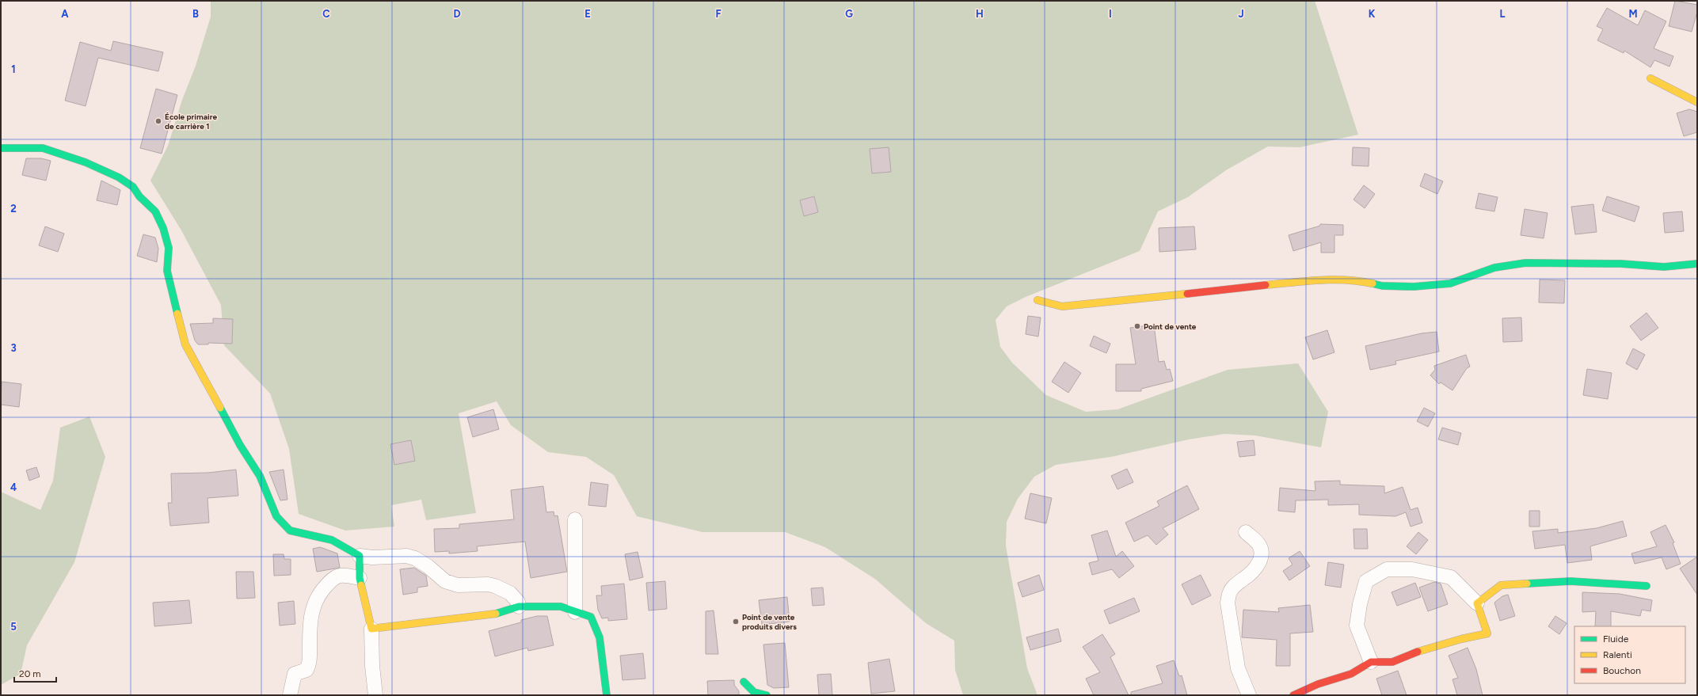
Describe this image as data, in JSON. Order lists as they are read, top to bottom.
{
  "places": ["École primaire de carrière 1", "Point de vente", "Point de vente produits divers"],
  "legend": ["Fluide", "Ralenti", "Bouchon"],
  "scale_bar": "20 m",
  "grid": {
    "columns": [
      "A",
      "B",
      "C",
      "D",
      "E",
      "F",
      "G",
      "H",
      "I",
      "J",
      "K",
      "L",
      "M"
    ],
    "rows": [
      "1",
      "2",
      "3",
      "4",
      "5"
    ]
  }
}
